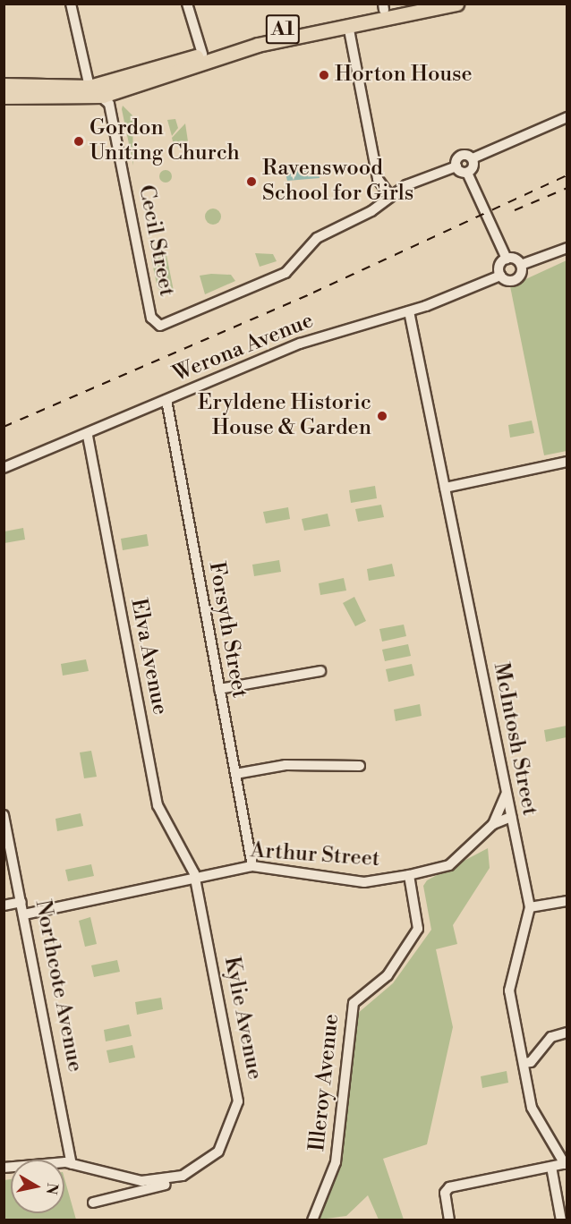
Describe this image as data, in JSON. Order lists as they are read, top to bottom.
{
  "streets": {
    "highway": ["A1"],
    "street": [
      "Cecil Street",
      "Werona Avenue",
      "Forsyth Street",
      "Elva Avenue",
      "McIntosh Street",
      "Arthur Street",
      "Northcote Avenue",
      "Kylie Avenue",
      "Illeroy Avenue"
    ]
  },
  "crossings": [
    ["A1", "Cecil Street"],
    ["Werona Avenue", "Forsyth Street"],
    ["Werona Avenue", "Elva Avenue"],
    ["Werona Avenue", "McIntosh Street"],
    ["Forsyth Street", "Arthur Street"],
    ["Elva Avenue", "Arthur Street"],
    ["Elva Avenue", "Kylie Avenue"],
    ["McIntosh Street", "Arthur Street"],
    ["Arthur Street", "Northcote Avenue"],
    ["Arthur Street", "Kylie Avenue"],
    ["Arthur Street", "Illeroy Avenue"],
    ["Northcote Avenue", "Kylie Avenue"]
  ],
  "places": [
    "Horton House",
    "Gordon Uniting Church",
    "Ravenswood School for Girls",
    "Eryldene Historic House & Garden"
  ],
  "north": "right"
}
